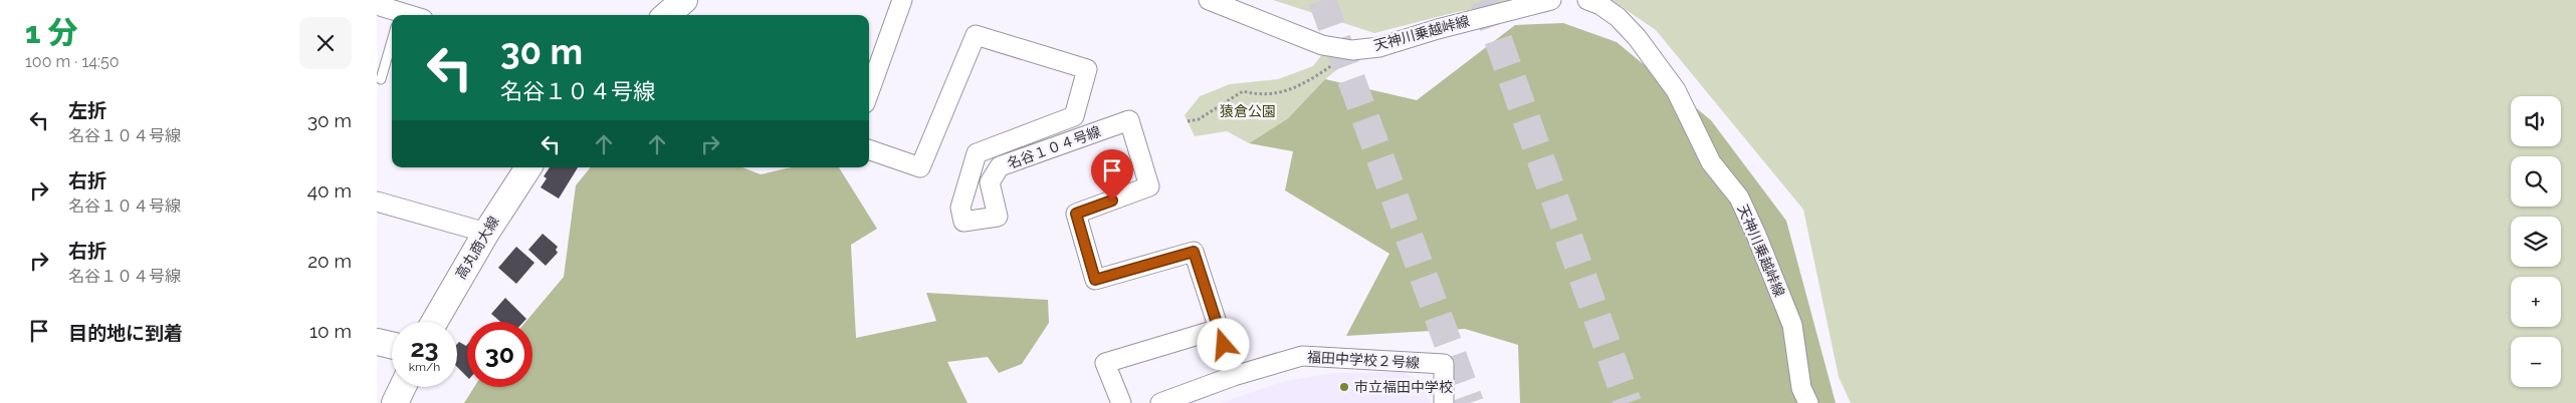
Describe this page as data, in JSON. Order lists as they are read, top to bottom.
{
  "streets": {
    "street": [
      "天神川乗越峠線",
      "名谷１０４号線",
      "高丸商大線",
      "福田中学校２号線"
    ]
  },
  "parks": ["猿倉公園"],
  "places": ["市立福田中学校"],
  "page": {
    "heading": ["1 分", "100 m · 14:50"],
    "turn": ["30 m", "名谷１０４号線"],
    "list": [
      {
        "name": "左折",
        "note": "名谷１０４号線",
        "value": "30 m"
      },
      {
        "name": "右折",
        "note": "名谷１０４号線",
        "value": "40 m"
      },
      {
        "name": "右折",
        "note": "名谷１０４号線",
        "value": "20 m"
      },
      {
        "name": "目的地に到着",
        "value": "10 m"
      }
    ],
    "map_buttons": ["+", "−"],
    "speed": "23 km/h",
    "limit": "30"
  }
}
